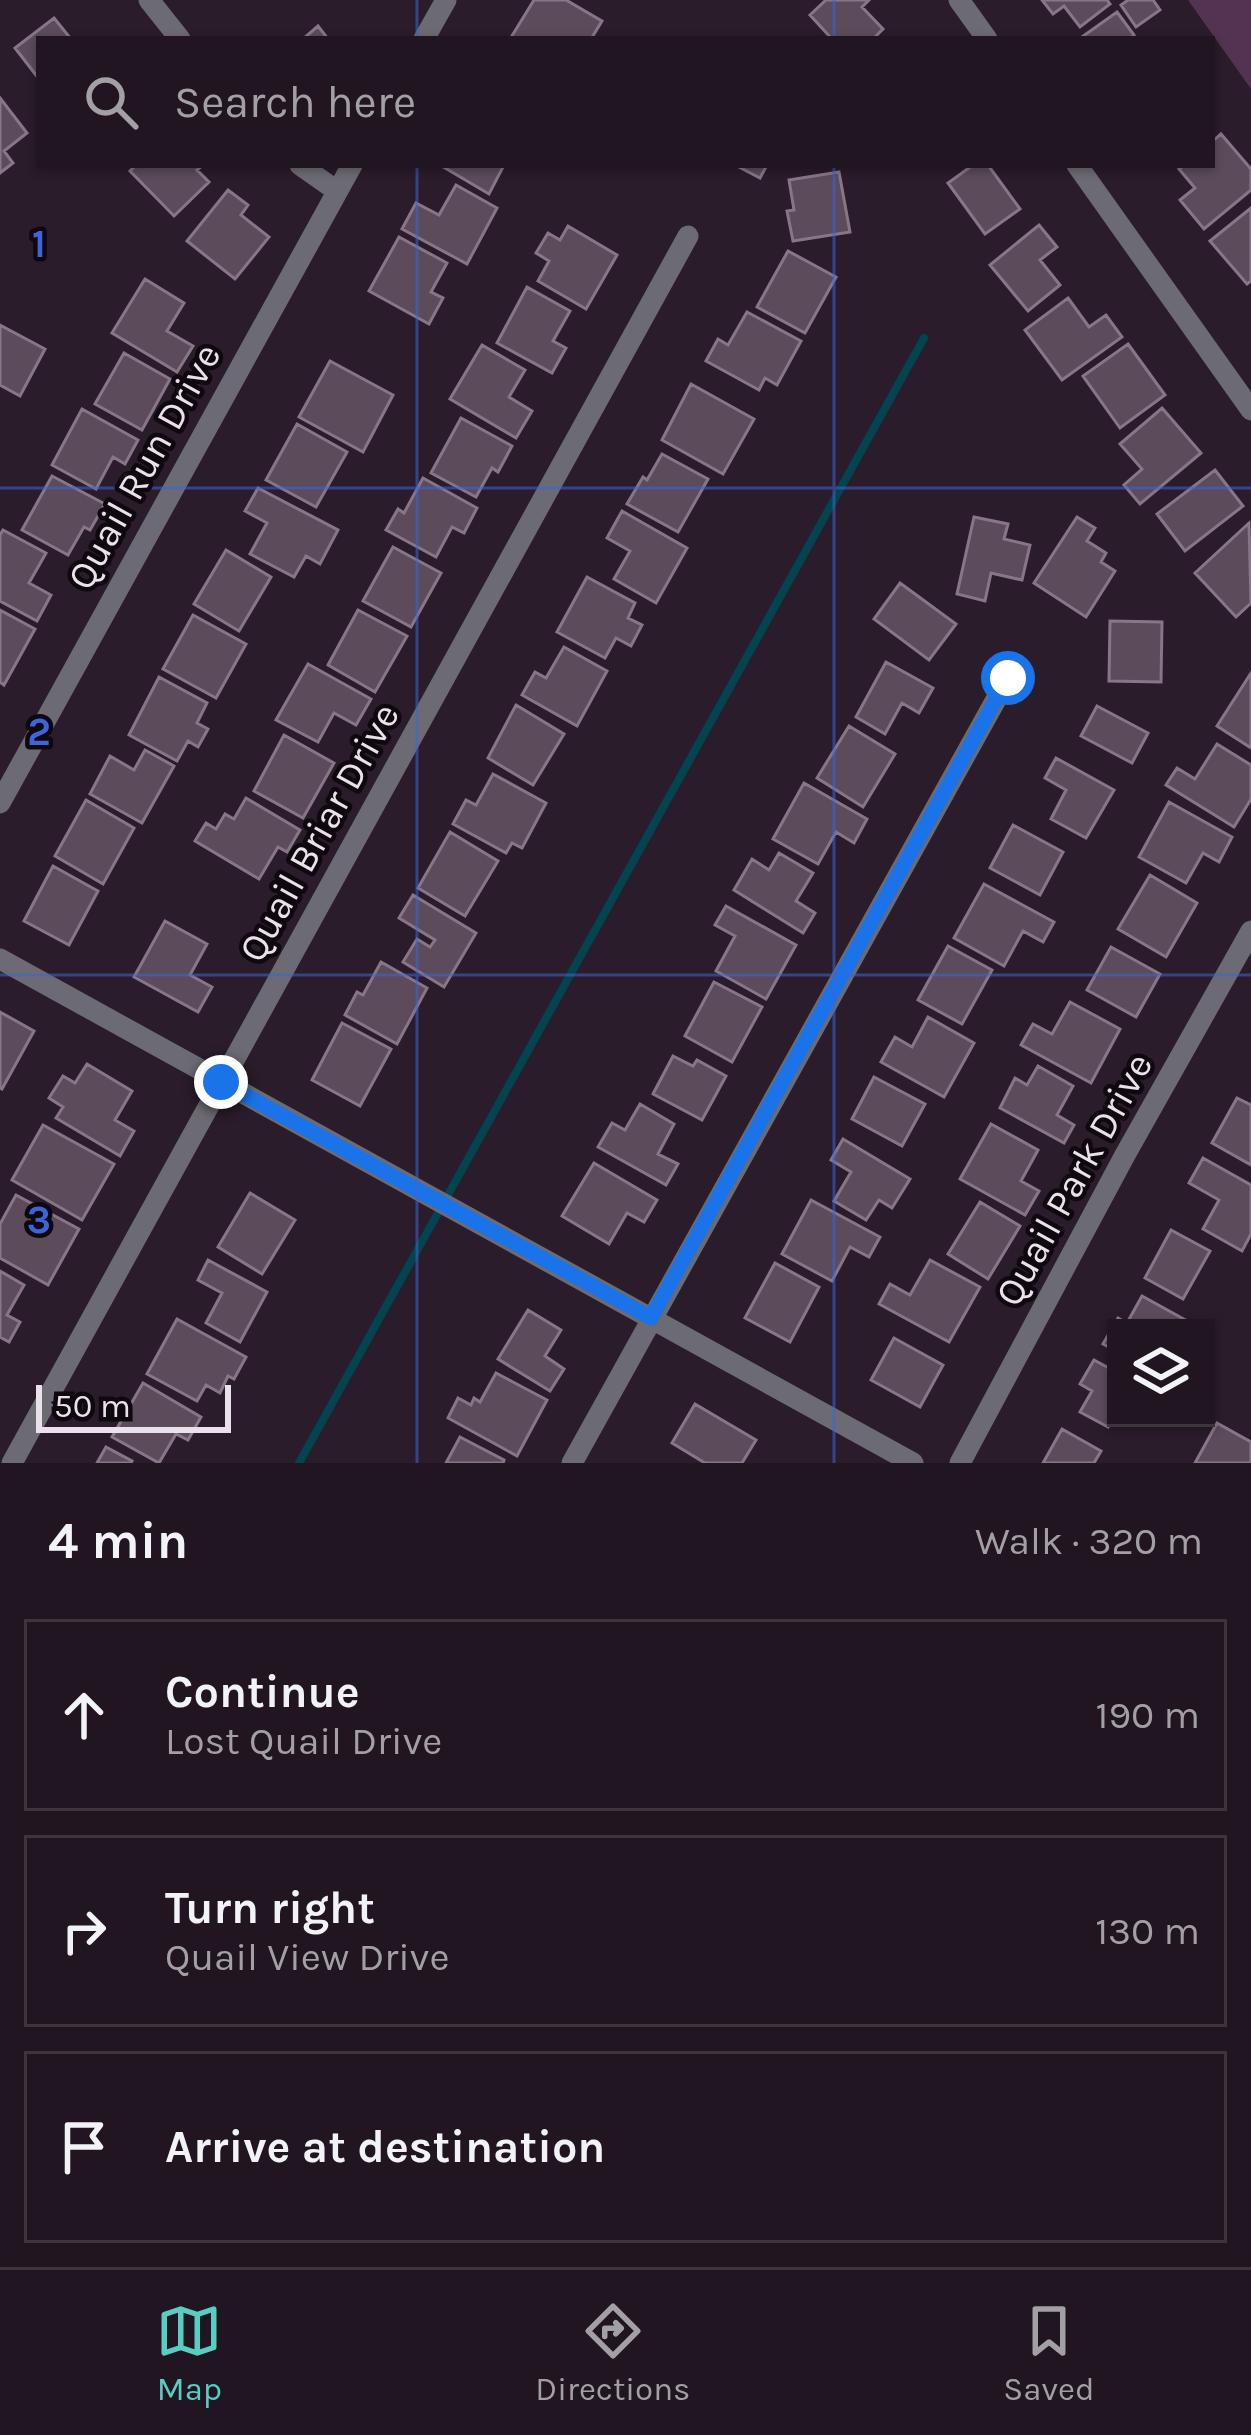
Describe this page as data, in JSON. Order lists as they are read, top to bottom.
{
  "streets": {
    "street": ["Quail Run Drive", "Quail Briar Drive", "Quail Park Drive"]
  },
  "scale_bar": "50 m",
  "page": {
    "search": "Search here",
    "scale": "50 m",
    "heading": ["4 min", "Walk · 320 m"],
    "list": [
      ["Continue", "Lost Quail Drive", "190 m"],
      ["Turn right", "Quail View Drive", "130 m"],
      "Arrive at destination"
    ],
    "nav": ["Map", "Directions", "Saved"]
  },
  "grid": {
    "rows": ["1", "2", "3"]
  }
}
